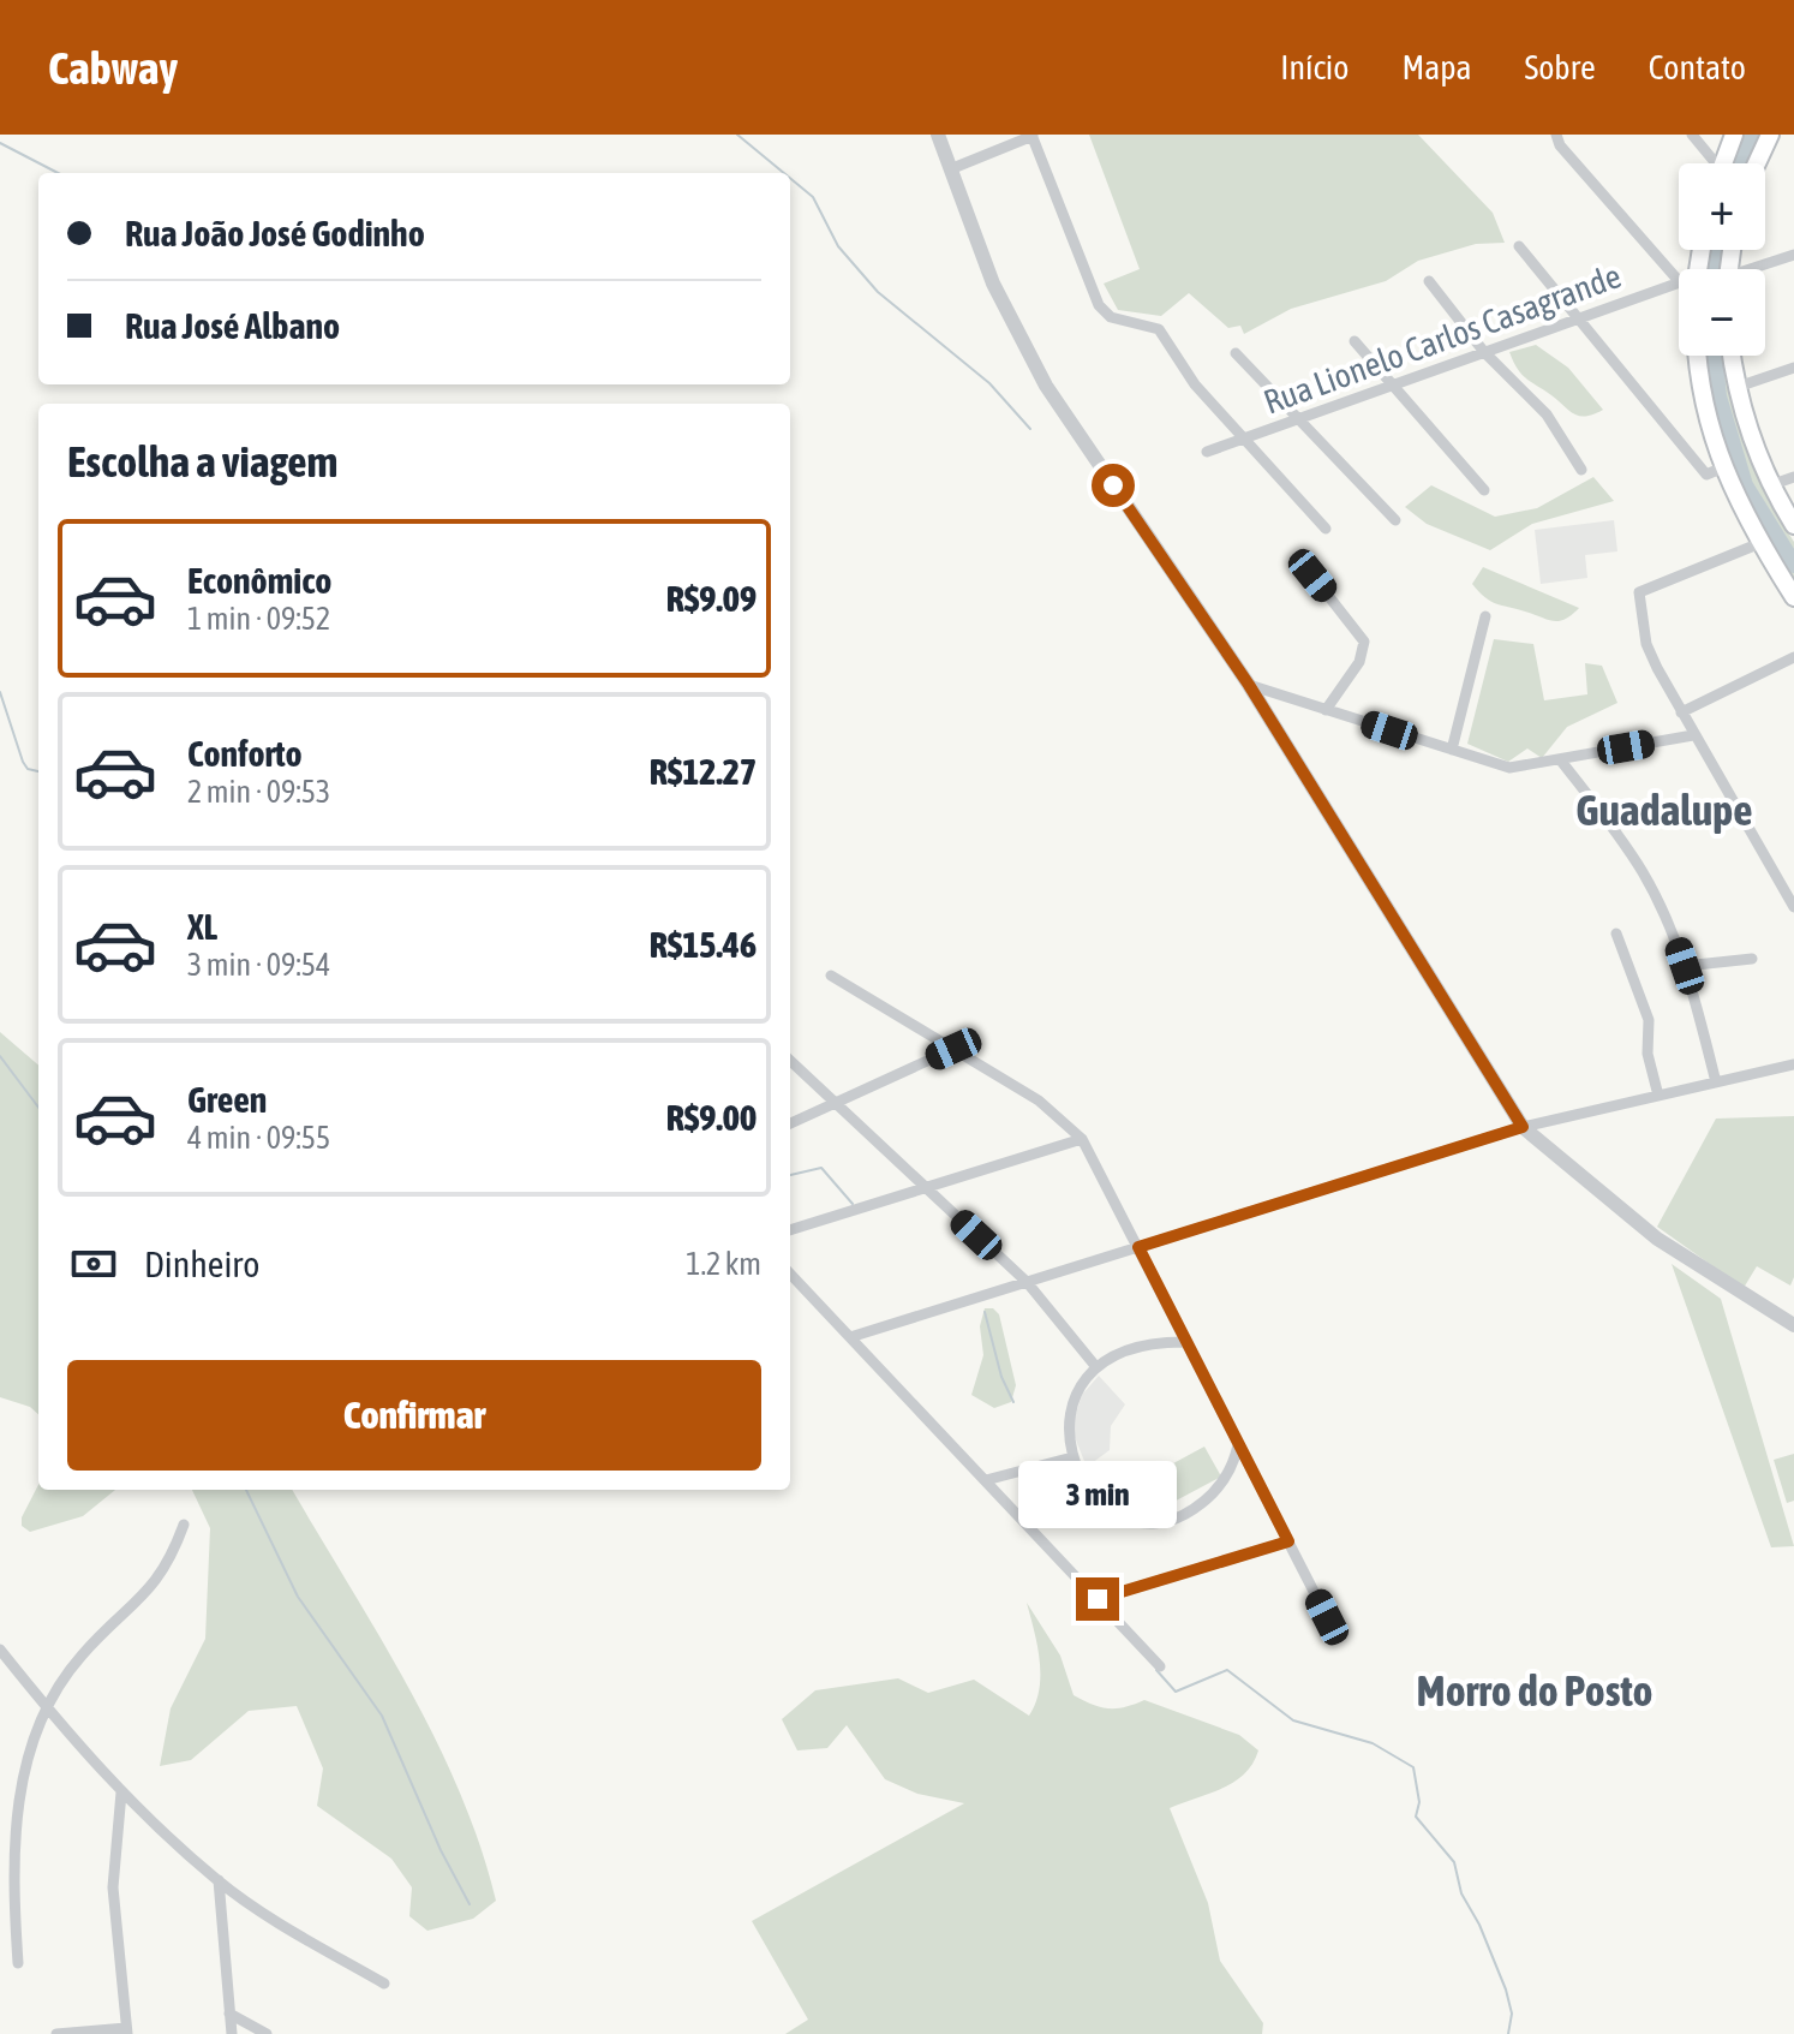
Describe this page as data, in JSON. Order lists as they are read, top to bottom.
{
  "streets": {
    "street": ["Rua Lionelo Carlos Casagrande"]
  },
  "districts": ["Guadalupe", "Morro do Posto"],
  "page": {
    "header": "Cabway",
    "nav": [
      "Início",
      "Mapa",
      "Sobre",
      "Contato"
    ],
    "map_buttons": ["+", "−"],
    "banner": ["Rua João José Godinho", "Rua José Albano"],
    "heading": "Escolha a viagem",
    "list": [
      {
        "name": "Econômico",
        "note": "1 min · 09:52",
        "value": "R$9.09"
      },
      {
        "name": "Conforto",
        "note": "2 min · 09:53",
        "value": "R$12.27"
      },
      {
        "name": "XL",
        "note": "3 min · 09:54",
        "value": "R$15.46"
      },
      {
        "name": "Green",
        "note": "4 min · 09:55",
        "value": "R$9.00"
      }
    ],
    "pay": ["Dinheiro", "1.2 km"],
    "buttons": "Confirmar",
    "bubble": "3 min"
  }
}
